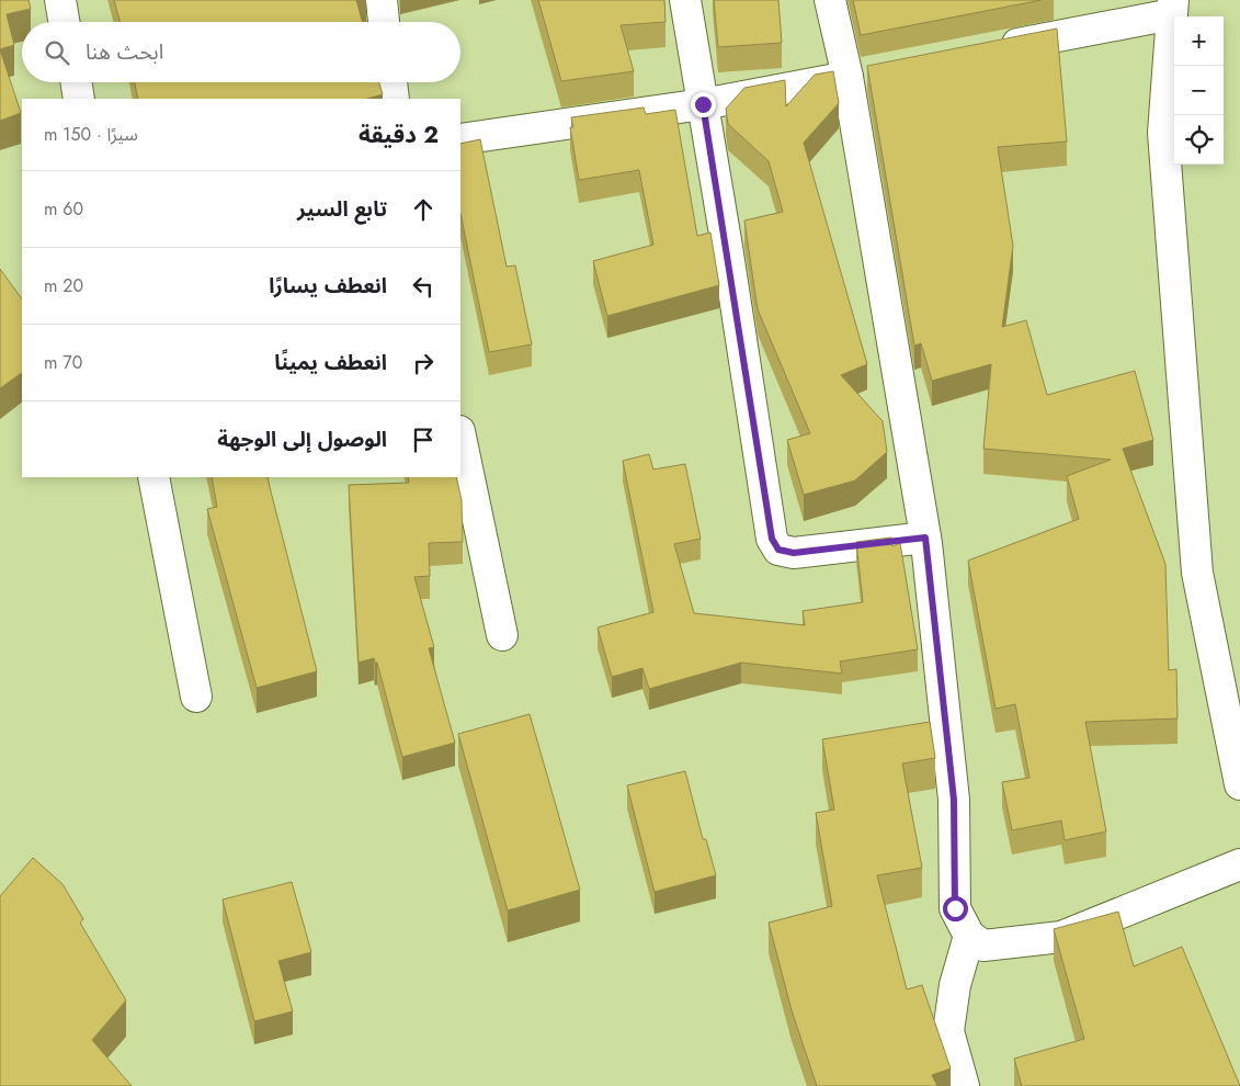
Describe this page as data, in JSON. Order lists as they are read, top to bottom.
{
  "page": {
    "map_buttons": ["+", "−"],
    "search": "ابحث هنا",
    "heading": ["2 دقيقة", "سيرًا · 150 m"],
    "list": [
      ["تابع السير", "60 m"],
      ["انعطف يسارًا", "20 m"],
      ["انعطف يمينًا", "70 m"],
      "الوصول إلى الوجهة"
    ]
  }
}
